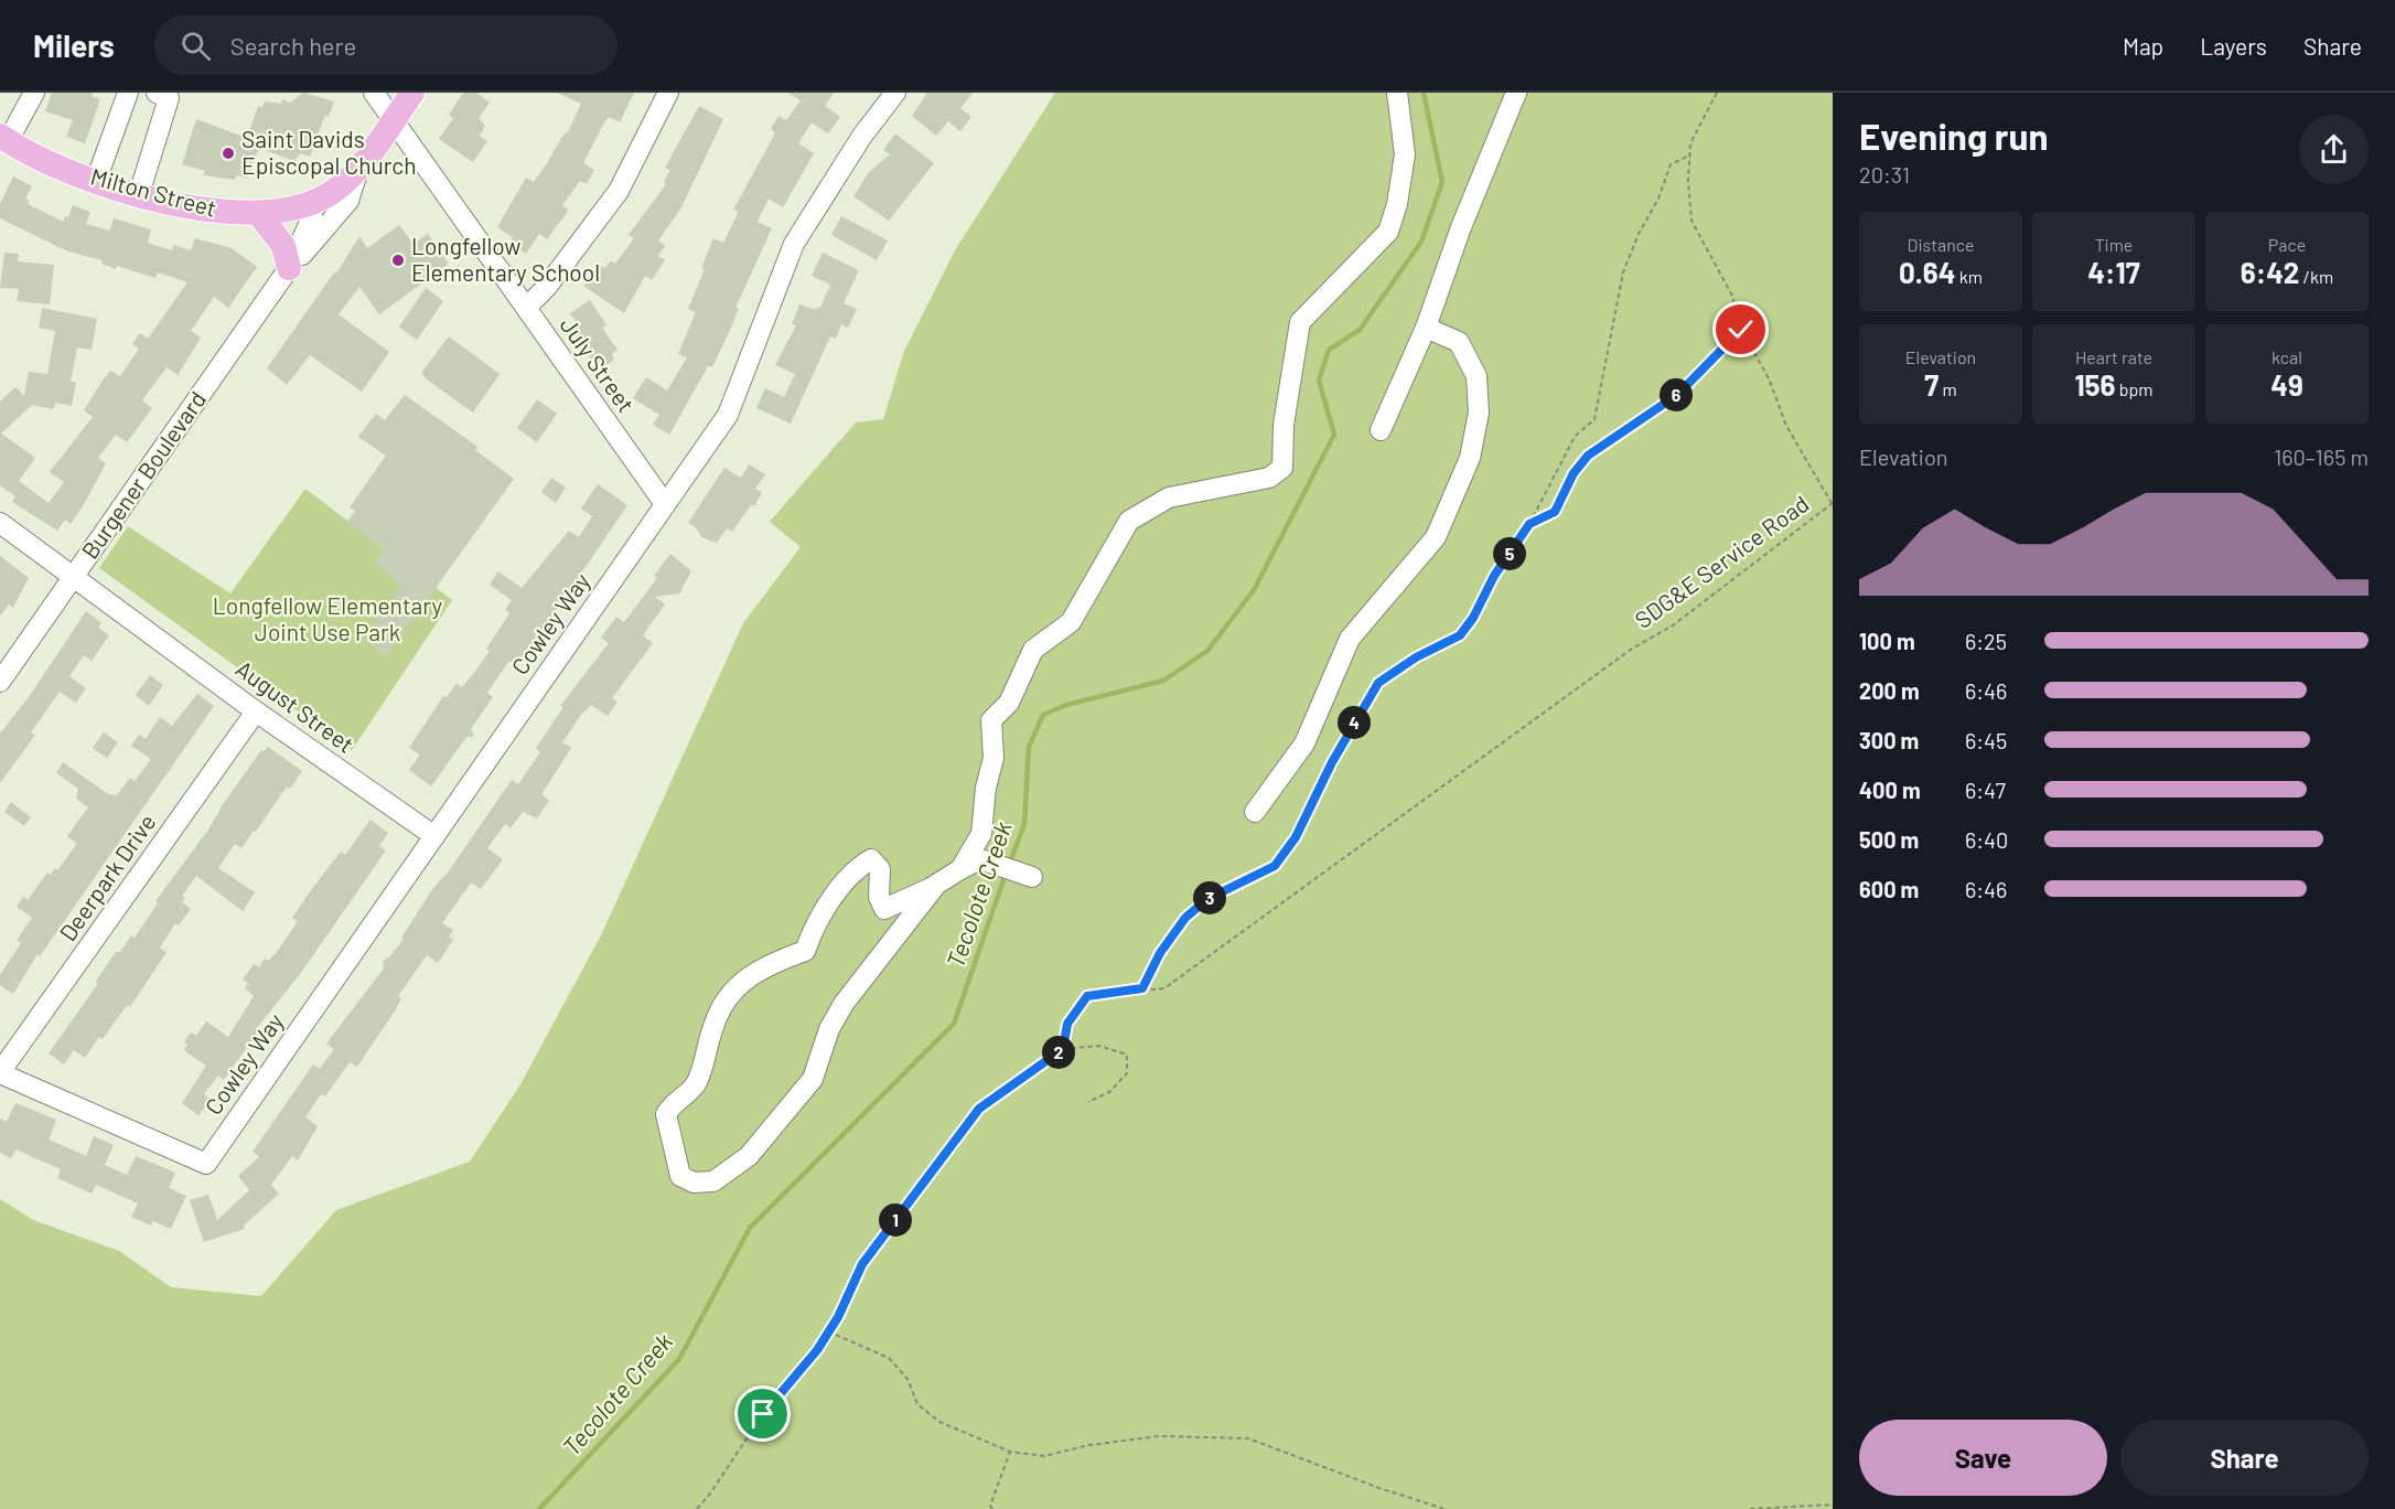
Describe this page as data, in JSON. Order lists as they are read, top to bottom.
{
  "streets": {
    "main road": ["Milton Street", "Burgener Boulevard"],
    "street": [
      "July Street",
      "Cowley Way",
      "August Street",
      "Deerpark Drive"
    ],
    "path": ["SDG&E Service Road"]
  },
  "crossings": [
    ["Milton Street", "Burgener Boulevard"],
    ["July Street", "Burgener Boulevard"],
    ["July Street", "Cowley Way"],
    ["Burgener Boulevard", "August Street"],
    ["Cowley Way", "August Street"],
    ["Cowley Way", "Deerpark Drive"],
    ["August Street", "Deerpark Drive"]
  ],
  "water": ["Tecolote Creek"],
  "parks": ["Longfellow Elementary Joint Use Park"],
  "places": ["Saint Davids Episcopal Church", "Longfellow Elementary School"],
  "page": {
    "header": "Milers",
    "search": "Search here",
    "nav": ["Map", "Layers", "Share"],
    "heading": ["Evening run", "20:31"],
    "stats": [
      ["Distance", "0.64 km"],
      ["Time", "4:17"],
      ["Pace", "6:42 /km"],
      ["Elevation", "7 m"],
      ["Heart rate", "156 bpm"],
      ["kcal", "49"]
    ],
    "pins": [
      "6",
      "5",
      "4",
      "3",
      "2",
      "1"
    ],
    "chart": ["Elevation", "160–165 m"],
    "list": [
      {
        "name": "100 m",
        "note": "6:25"
      },
      {
        "name": "200 m",
        "note": "6:46"
      },
      {
        "name": "300 m",
        "note": "6:45"
      },
      {
        "name": "400 m",
        "note": "6:47"
      },
      {
        "name": "500 m",
        "note": "6:40"
      },
      {
        "name": "600 m",
        "note": "6:46"
      }
    ],
    "buttons": ["Save", "Share"]
  }
}
